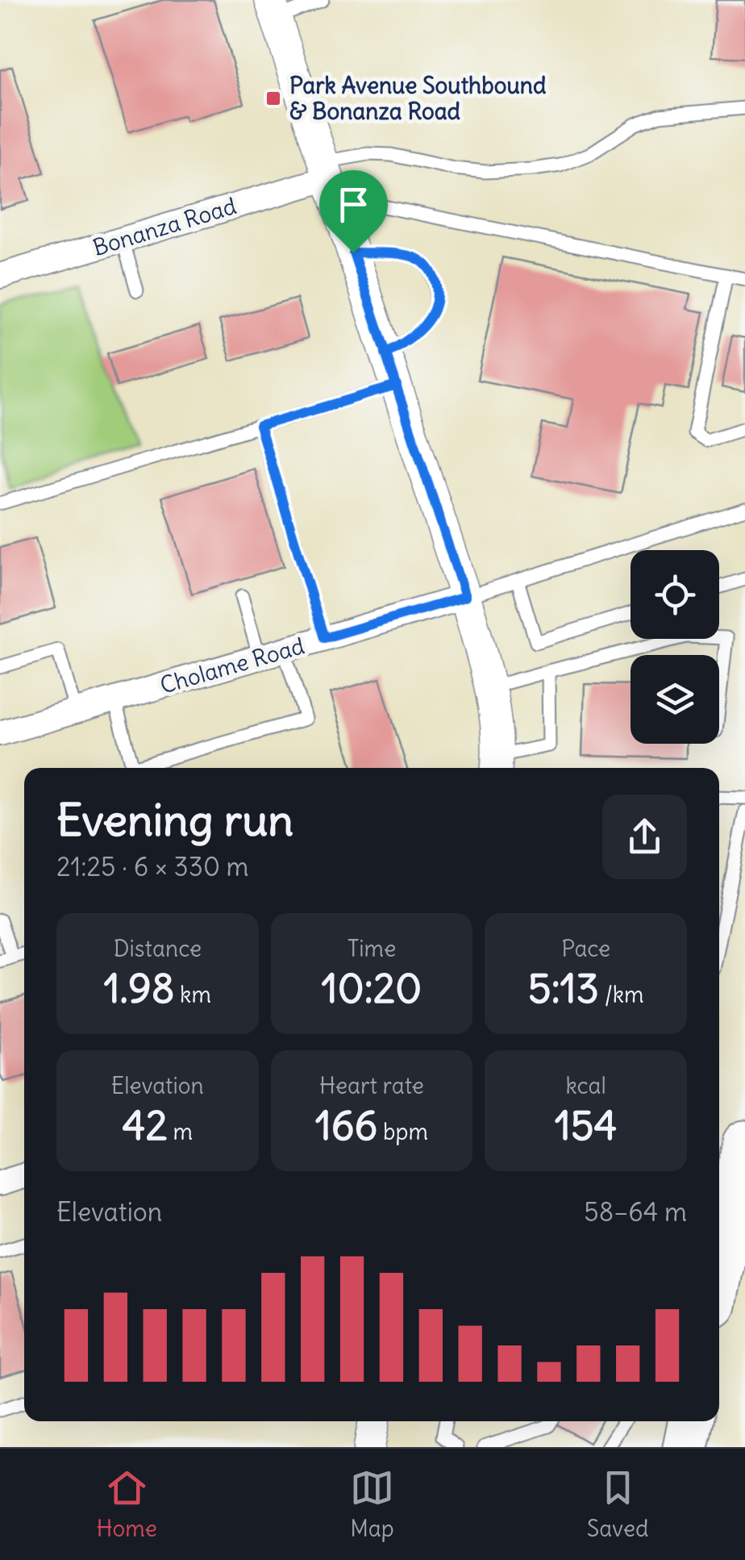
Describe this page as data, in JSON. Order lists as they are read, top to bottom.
{
  "streets": {
    "street": ["Bonanza Road", "Cholame Road"]
  },
  "places": {
    "transit": ["Park Avenue Southbound & Bonanza Road"]
  },
  "page": {
    "heading": ["Evening run", "21:25 · 6 × 330 m"],
    "stats": [
      ["Distance", "1.98 km"],
      ["Time", "10:20"],
      ["Pace", "5:13 /km"],
      ["Elevation", "42 m"],
      ["Heart rate", "166 bpm"],
      ["kcal", "154"]
    ],
    "chart": ["Elevation", "58–64 m"],
    "tabs": ["Home", "Map", "Saved"]
  }
}
